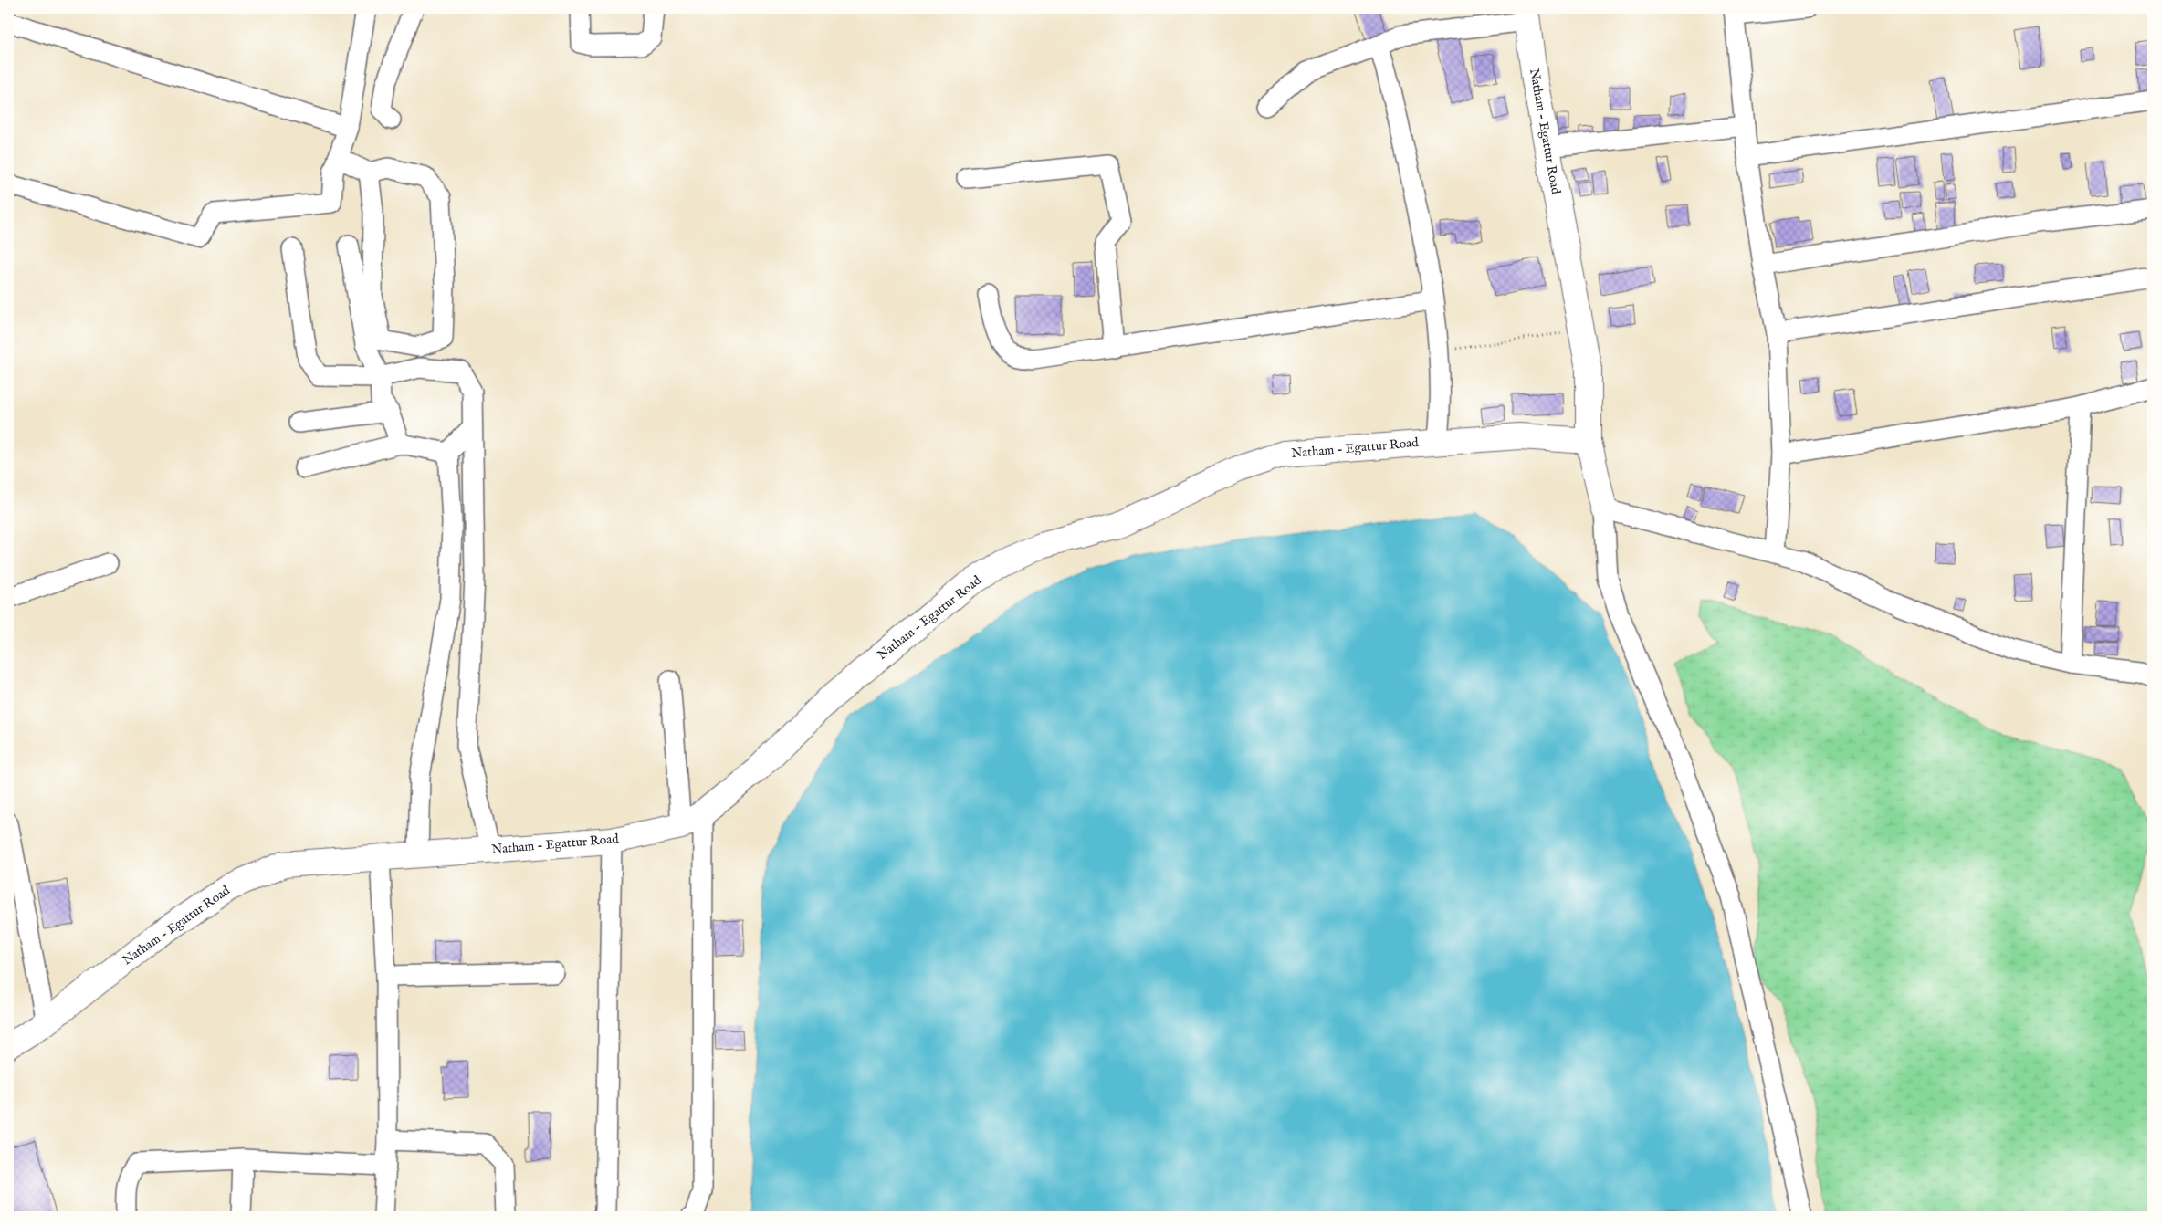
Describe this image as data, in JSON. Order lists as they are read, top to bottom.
{
  "streets": {
    "street": ["Natham - Egattur Road"]
  }
}
